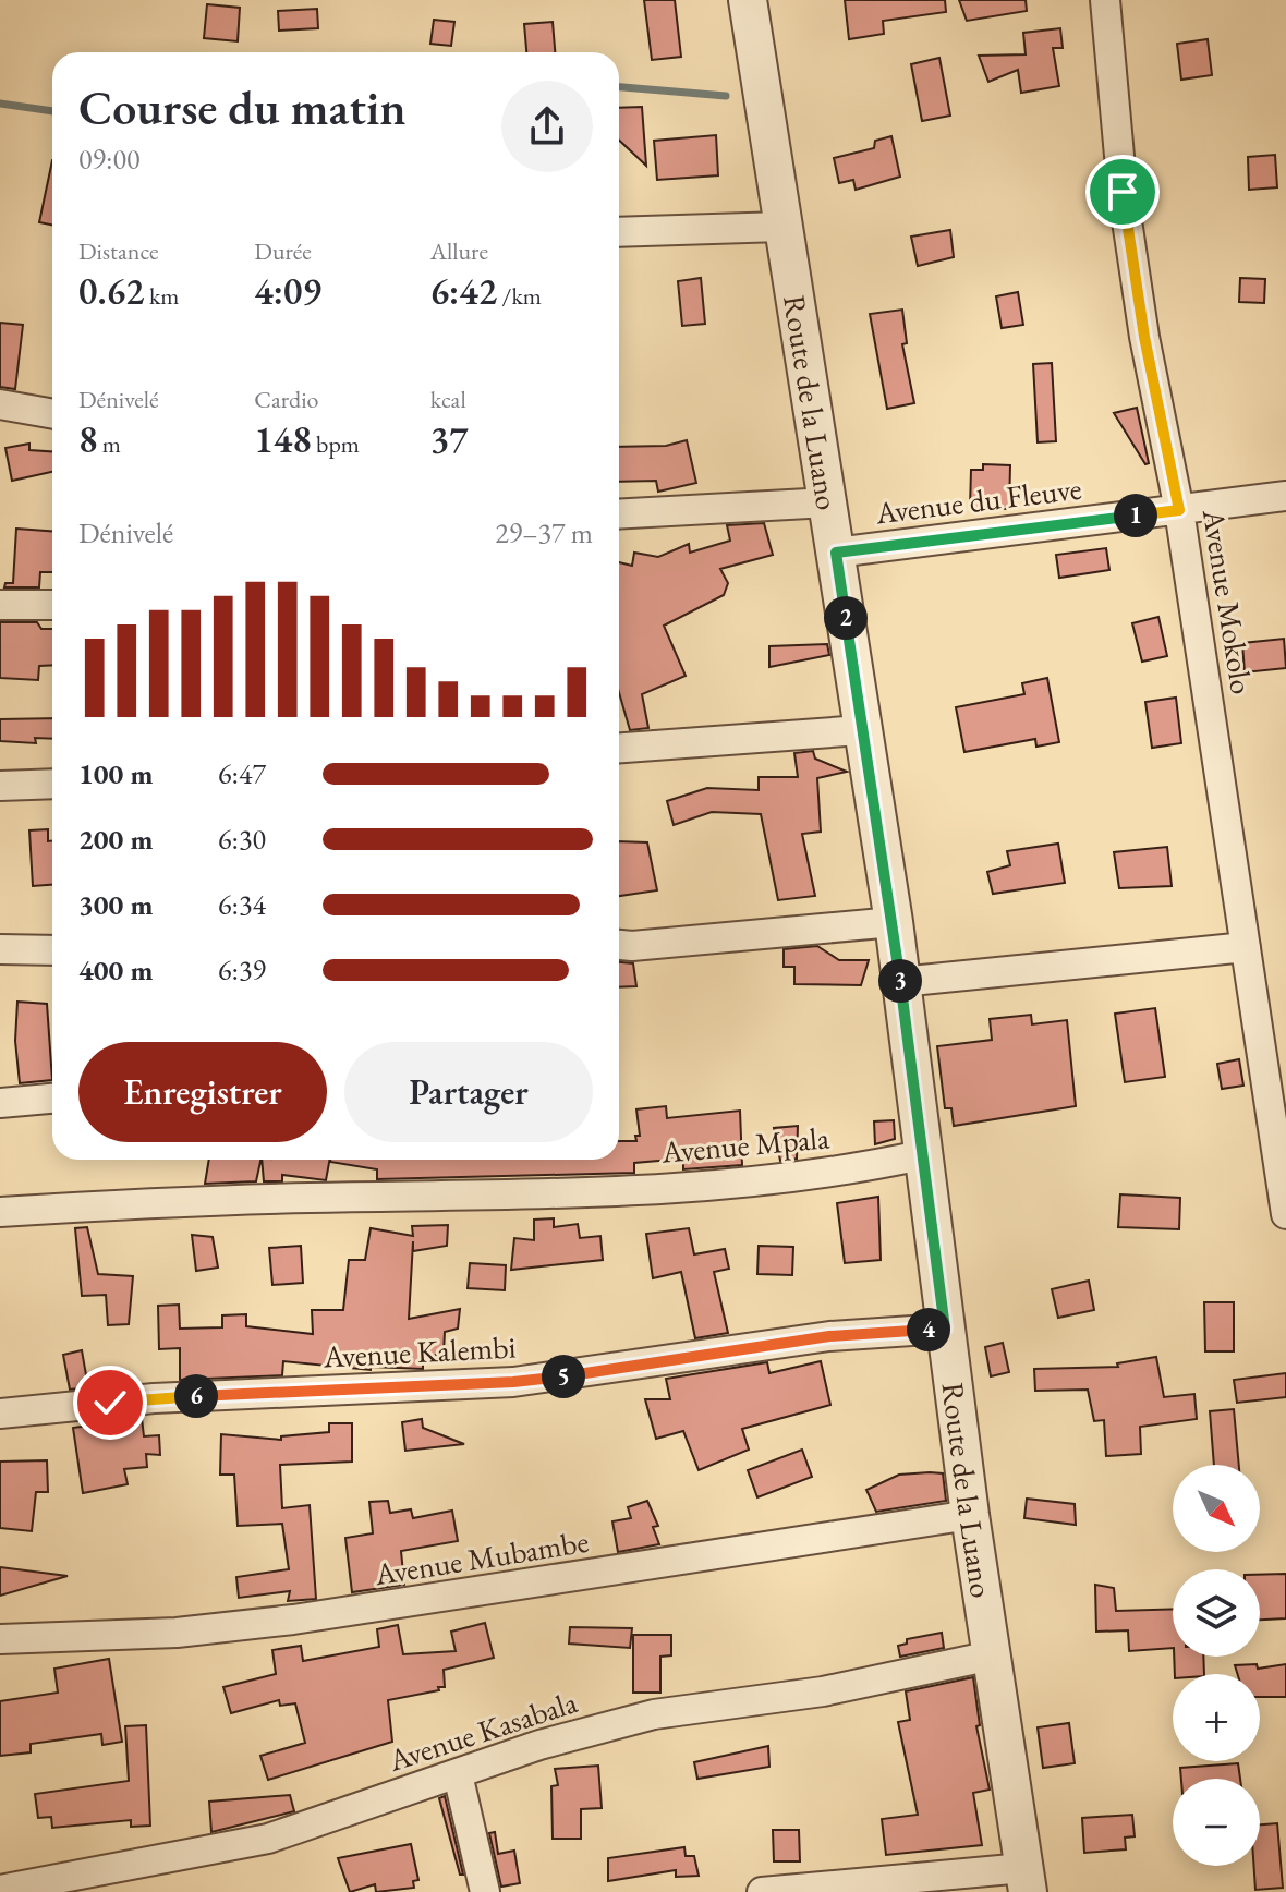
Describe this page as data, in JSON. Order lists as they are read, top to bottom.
{
  "streets": {
    "street": [
      "Route de la Luano",
      "Avenue du Fleuve",
      "Avenue Mokolo",
      "Avenue Mpala",
      "Avenue Kalembi",
      "Avenue Mubambe",
      "Avenue Kasabala"
    ]
  },
  "crossings": [
    ["Route de la Luano", "Avenue du Fleuve"],
    ["Route de la Luano", "Avenue Mpala"],
    ["Route de la Luano", "Avenue Kalembi"],
    ["Route de la Luano", "Avenue Mubambe"],
    ["Route de la Luano", "Avenue Kasabala"],
    ["Avenue du Fleuve", "Avenue Mokolo"]
  ],
  "north": "bottom right",
  "page": {
    "heading": ["Course du matin", "09:00"],
    "stats": [
      ["Distance", "0.62 km"],
      ["Durée", "4:09"],
      ["Allure", "6:42 /km"],
      ["Dénivelé", "8 m"],
      ["Cardio", "148 bpm"],
      ["kcal", "37"]
    ],
    "pins": [
      "1",
      "2",
      "3",
      "4",
      "5",
      "6"
    ],
    "chart": ["Dénivelé", "29–37 m"],
    "list": [
      {
        "name": "100 m",
        "note": "6:47"
      },
      {
        "name": "200 m",
        "note": "6:30"
      },
      {
        "name": "300 m",
        "note": "6:34"
      },
      {
        "name": "400 m",
        "note": "6:39"
      }
    ],
    "buttons": ["Enregistrer", "Partager"],
    "map_buttons": ["+", "−"]
  }
}
